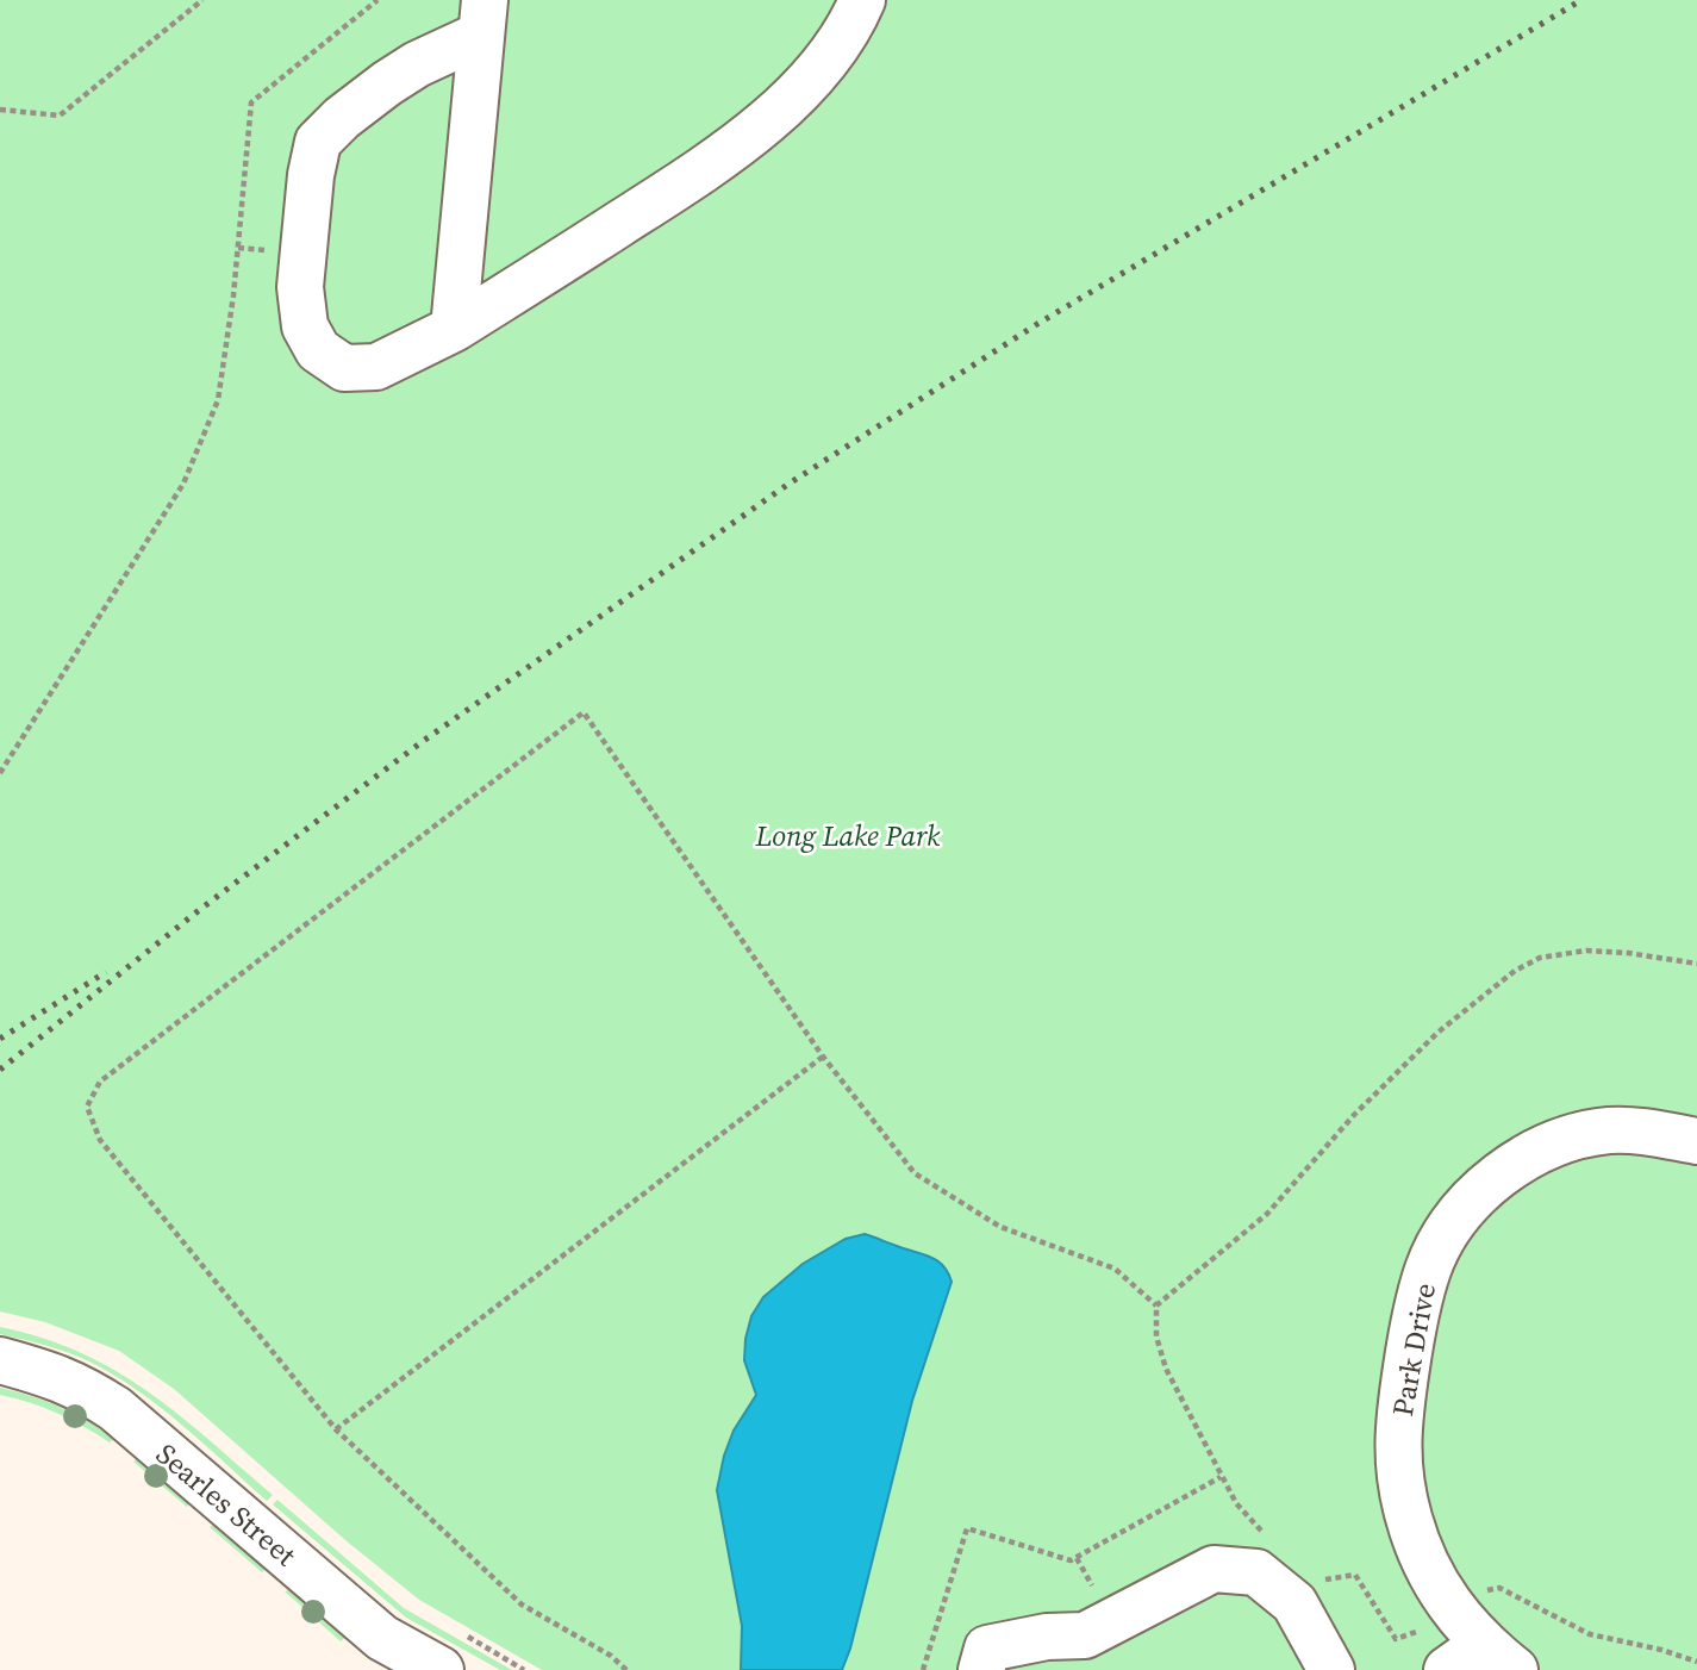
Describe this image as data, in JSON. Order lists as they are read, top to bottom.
{
  "streets": {
    "street": ["Park Drive", "Searles Street"]
  },
  "parks": ["Long Lake Park"]
}
